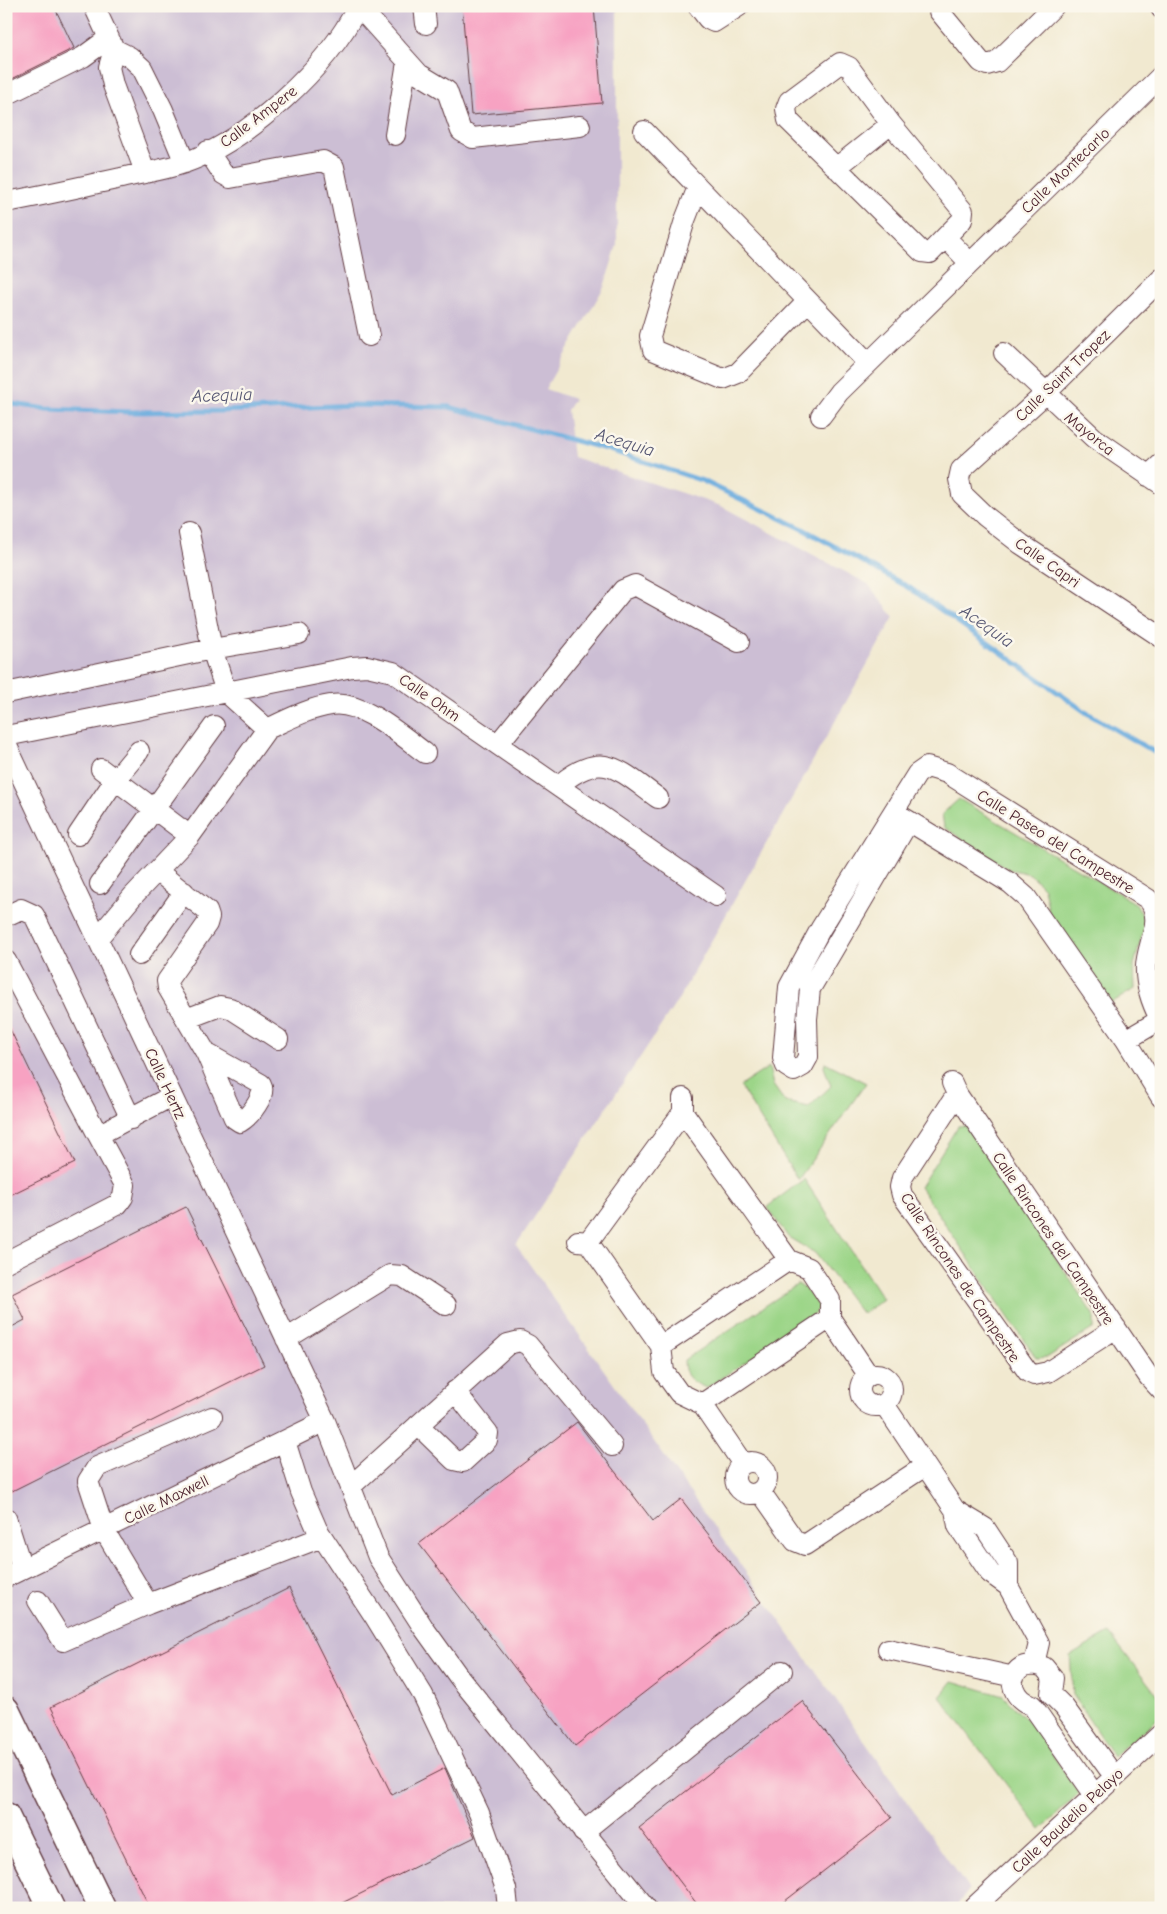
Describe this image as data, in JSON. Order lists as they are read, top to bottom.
{
  "streets": {
    "street": [
      "Calle Ampere",
      "Calle Montecarlo",
      "Calle Saint Tropez",
      "Mayorca",
      "Calle Capri",
      "Calle Ohm",
      "Calle Paseo del Campestre",
      "Calle Hertz",
      "Calle Rincones del Campestre",
      "Calle Rincones de Campestre",
      "Calle Maxwell",
      "Calle Baudelio Pelayo"
    ]
  },
  "crossings": [
    ["Calle Saint Tropez", "Mayorca"],
    ["Calle Saint Tropez", "Calle Capri"],
    ["Calle Hertz", "Calle Maxwell"],
    ["Calle Rincones del Campestre", "Calle Rincones de Campestre"]
  ],
  "water": ["Acequia"]
}
